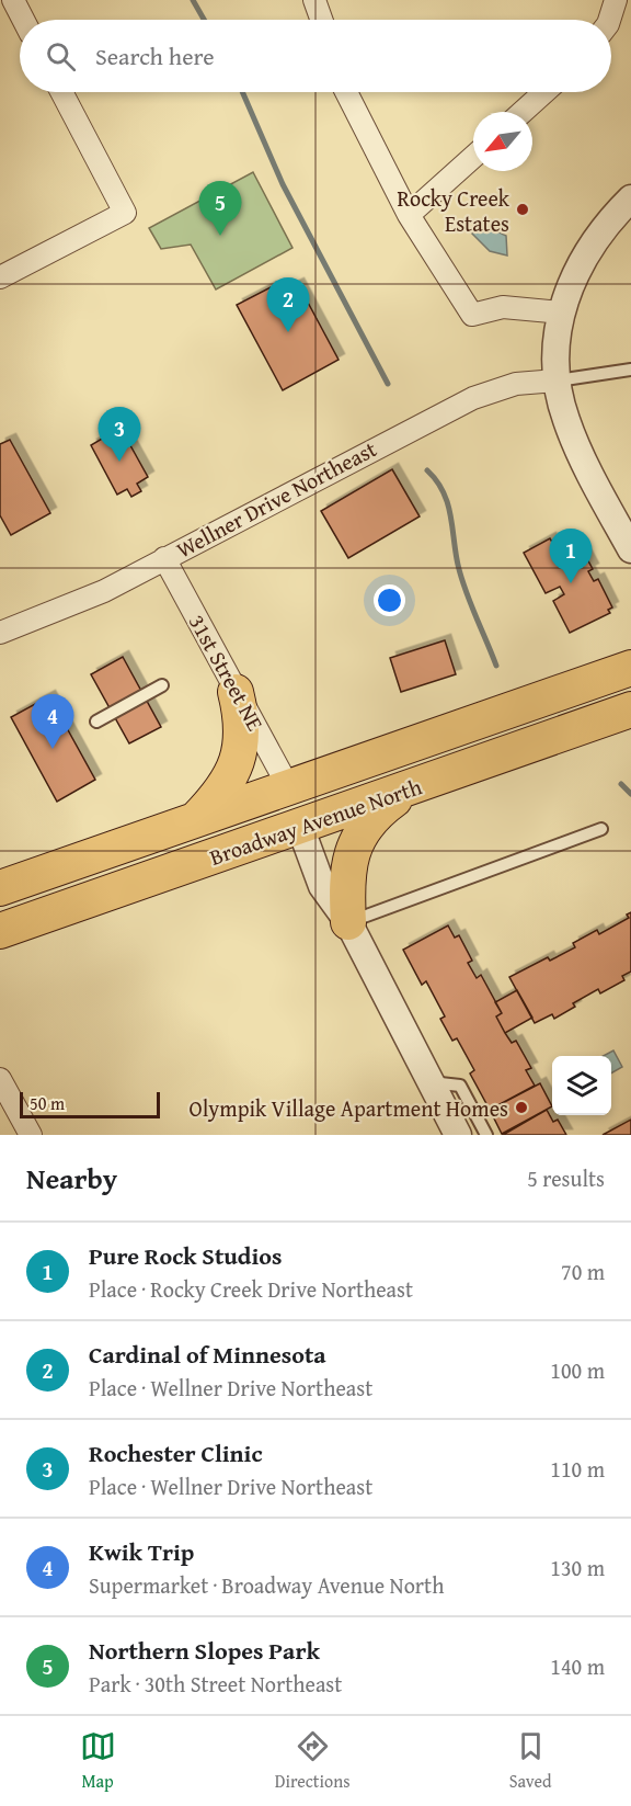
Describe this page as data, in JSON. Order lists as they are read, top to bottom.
{
  "streets": {
    "main road": ["Broadway Avenue North"],
    "street": ["Wellner Drive Northeast", "31st Street NE"]
  },
  "crossings": [
    ["Wellner Drive Northeast", "31st Street NE"],
    ["31st Street NE", "Broadway Avenue North"]
  ],
  "places": ["Rocky Creek Estates", "Olympik Village Apartment Homes"],
  "scale_bar": "50 m",
  "north": "bottom left",
  "page": {
    "search": "Search here",
    "pins": [
      "5",
      "2",
      "3",
      "1",
      "4"
    ],
    "scale": "50 m",
    "heading": ["Nearby", "5 results"],
    "list": [
      {
        "mark": "1",
        "name": "Pure Rock Studios",
        "note": "Place · Rocky Creek Drive Northeast",
        "value": "70 m"
      },
      {
        "mark": "2",
        "name": "Cardinal of Minnesota",
        "note": "Place · Wellner Drive Northeast",
        "value": "100 m"
      },
      {
        "mark": "3",
        "name": "Rochester Clinic",
        "note": "Place · Wellner Drive Northeast",
        "value": "110 m"
      },
      {
        "mark": "4",
        "name": "Kwik Trip",
        "note": "Supermarket · Broadway Avenue North",
        "value": "130 m"
      },
      {
        "mark": "5",
        "name": "Northern Slopes Park",
        "note": "Park · 30th Street Northeast",
        "value": "140 m"
      }
    ],
    "nav": ["Map", "Directions", "Saved"]
  }
}
